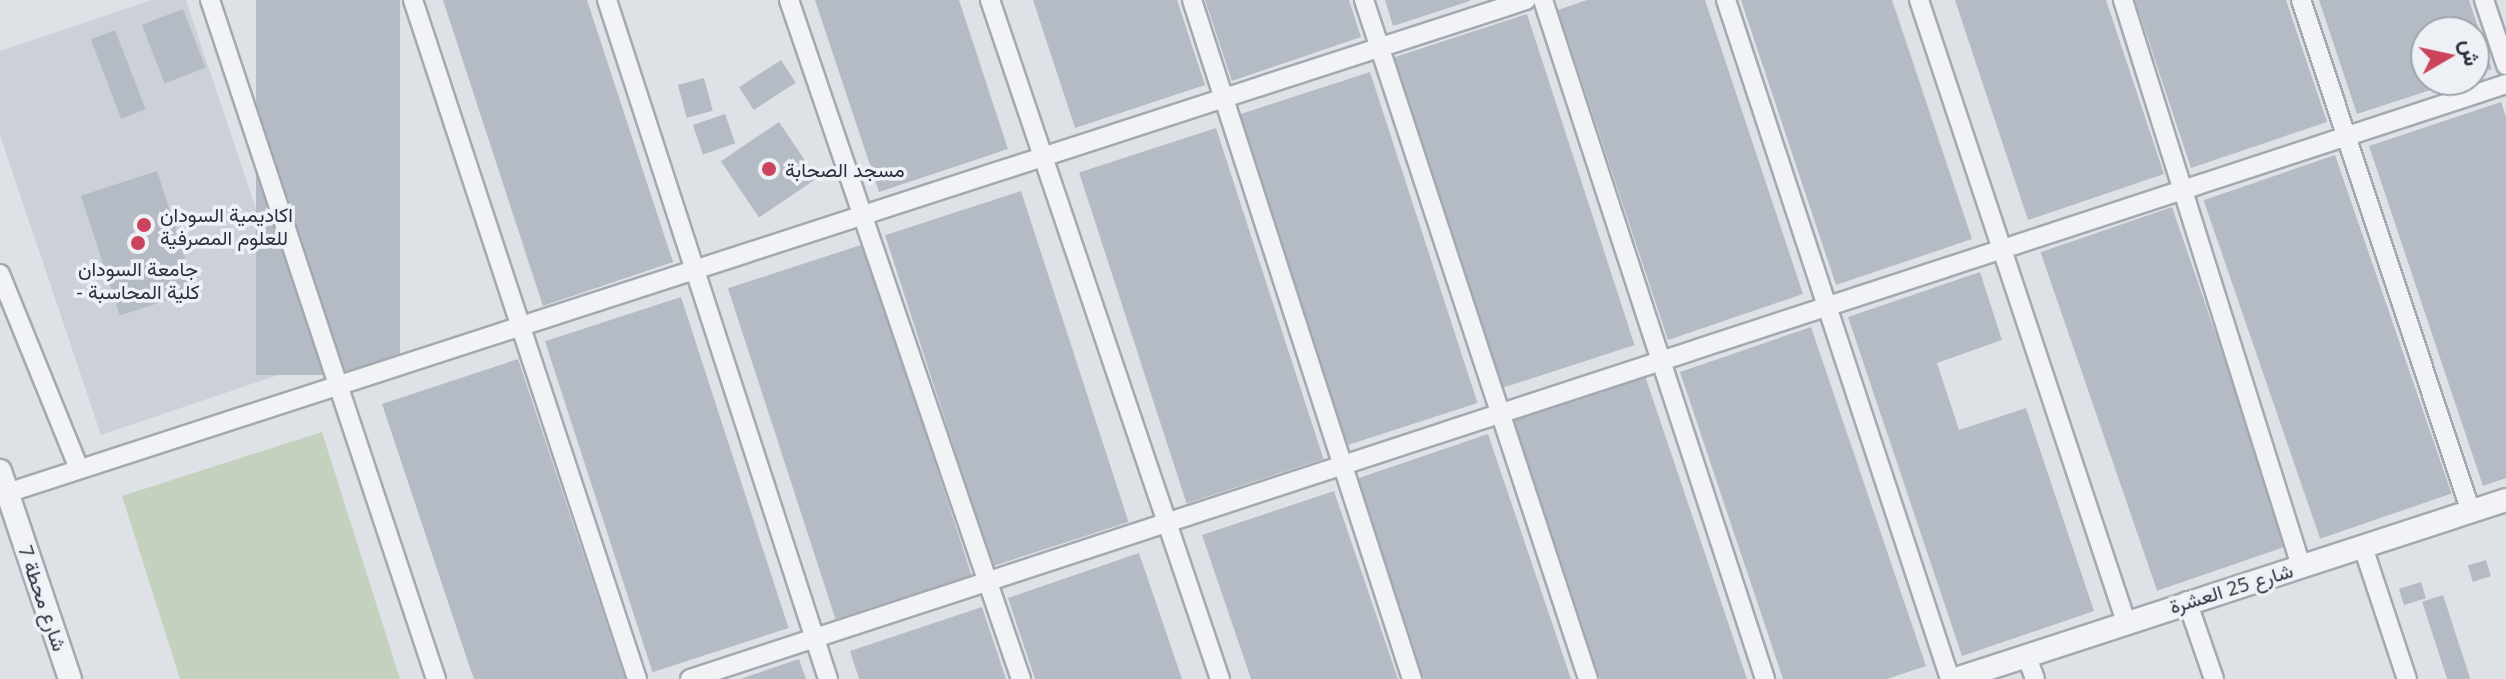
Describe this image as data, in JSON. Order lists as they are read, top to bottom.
{
  "streets": {
    "street": ["شارع 25 العشرة", "شارع محطة 7"]
  },
  "places": ["مسجد الصحابة", "اكاديمية السودان للعلوم المصرفية", "جامعة السودان - كلية المحاسبة"],
  "north": "right"
}
